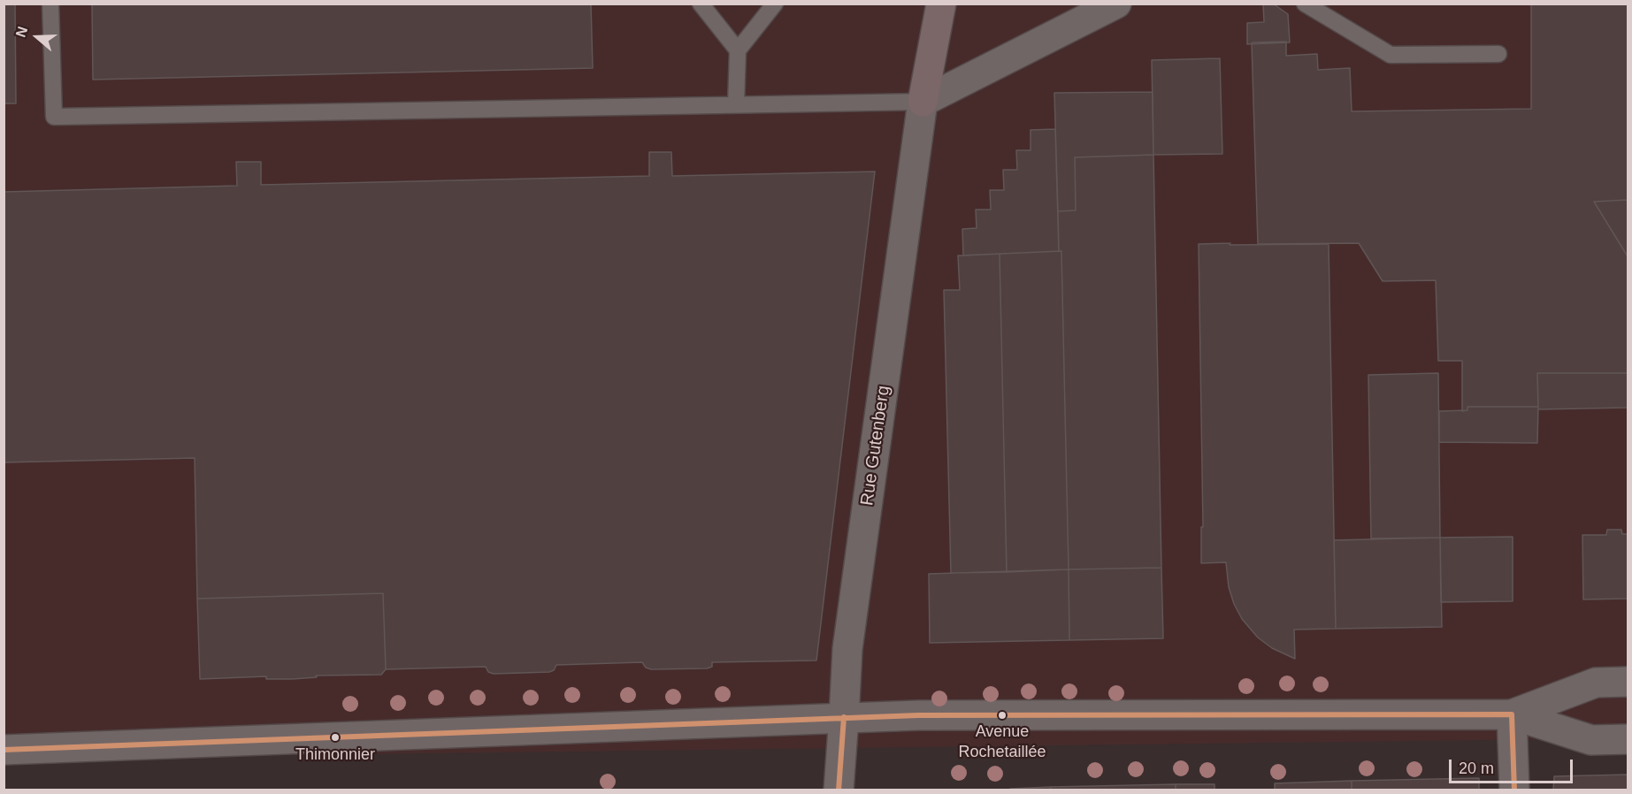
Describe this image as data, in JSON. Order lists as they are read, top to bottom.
{
  "streets": {
    "street": ["Rue Gutenberg"]
  },
  "places": ["Avenue Rochetaillée", "Thimonnier"],
  "scale_bar": "20 m",
  "north": "left"
}
